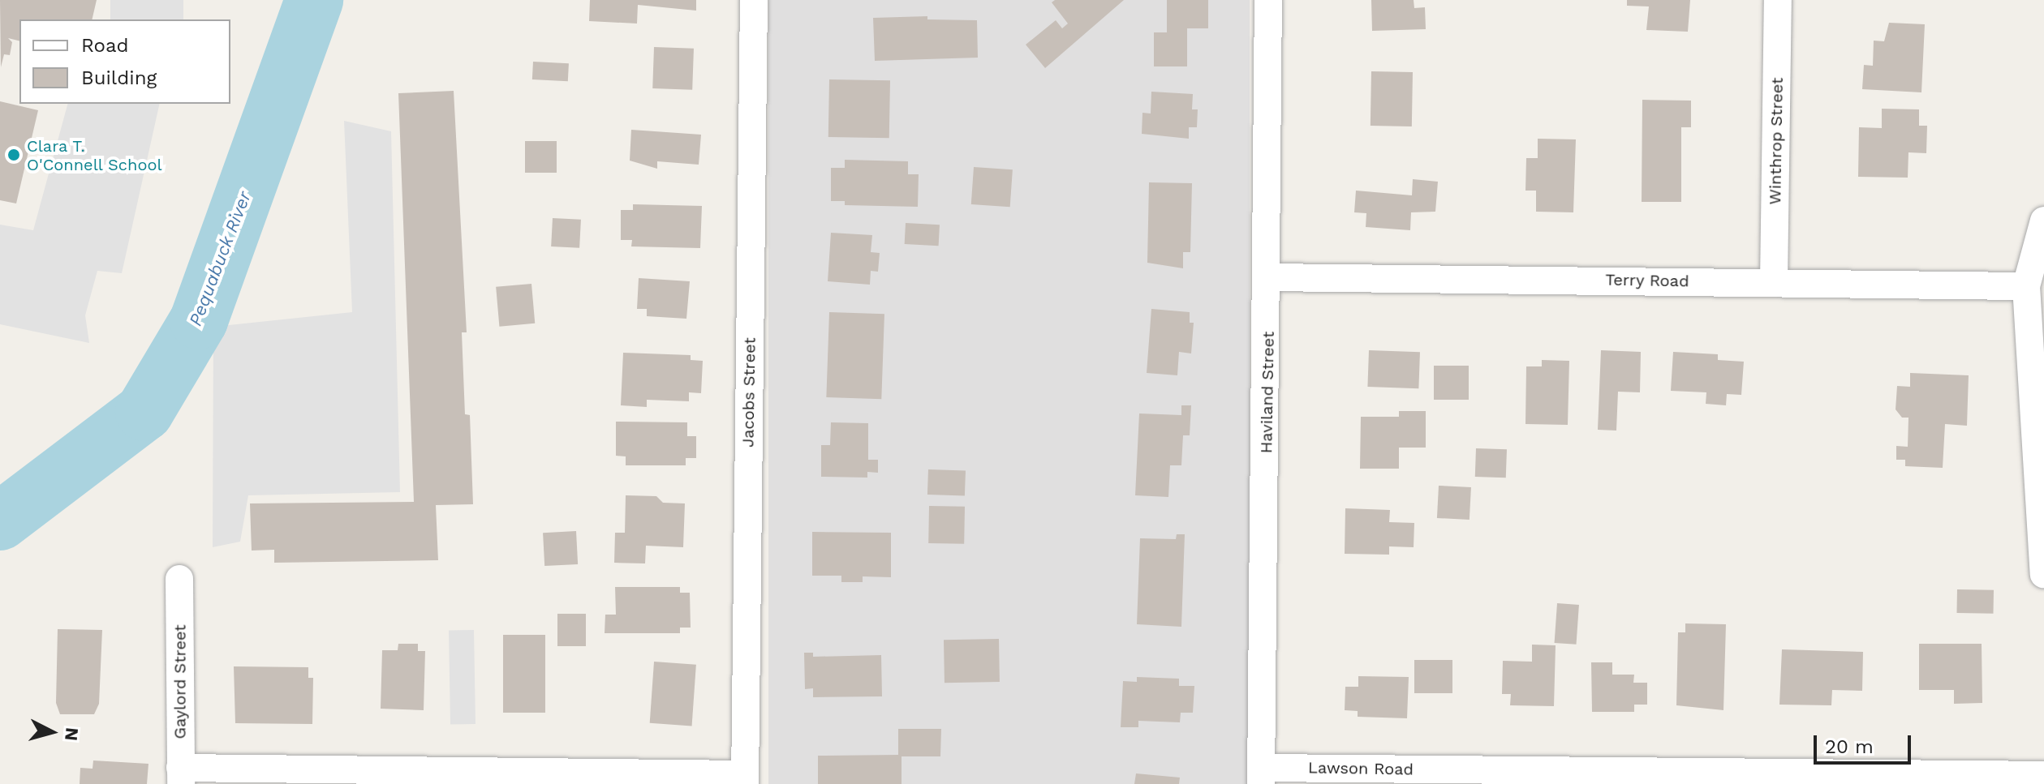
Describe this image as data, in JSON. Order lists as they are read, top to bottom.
{
  "streets": {
    "street": [
      "Winthrop Street",
      "Terry Road",
      "Jacobs Street",
      "Haviland Street",
      "Gaylord Street",
      "Lawson Road"
    ]
  },
  "crossings": [
    ["Winthrop Street", "Terry Road"],
    ["Terry Road", "Haviland Street"],
    ["Haviland Street", "Lawson Road"]
  ],
  "water": ["Pequabuck River"],
  "places": ["Clara T. O'Connell School"],
  "legend": ["Road", "Building"],
  "scale_bar": "20 m",
  "north": "right"
}
